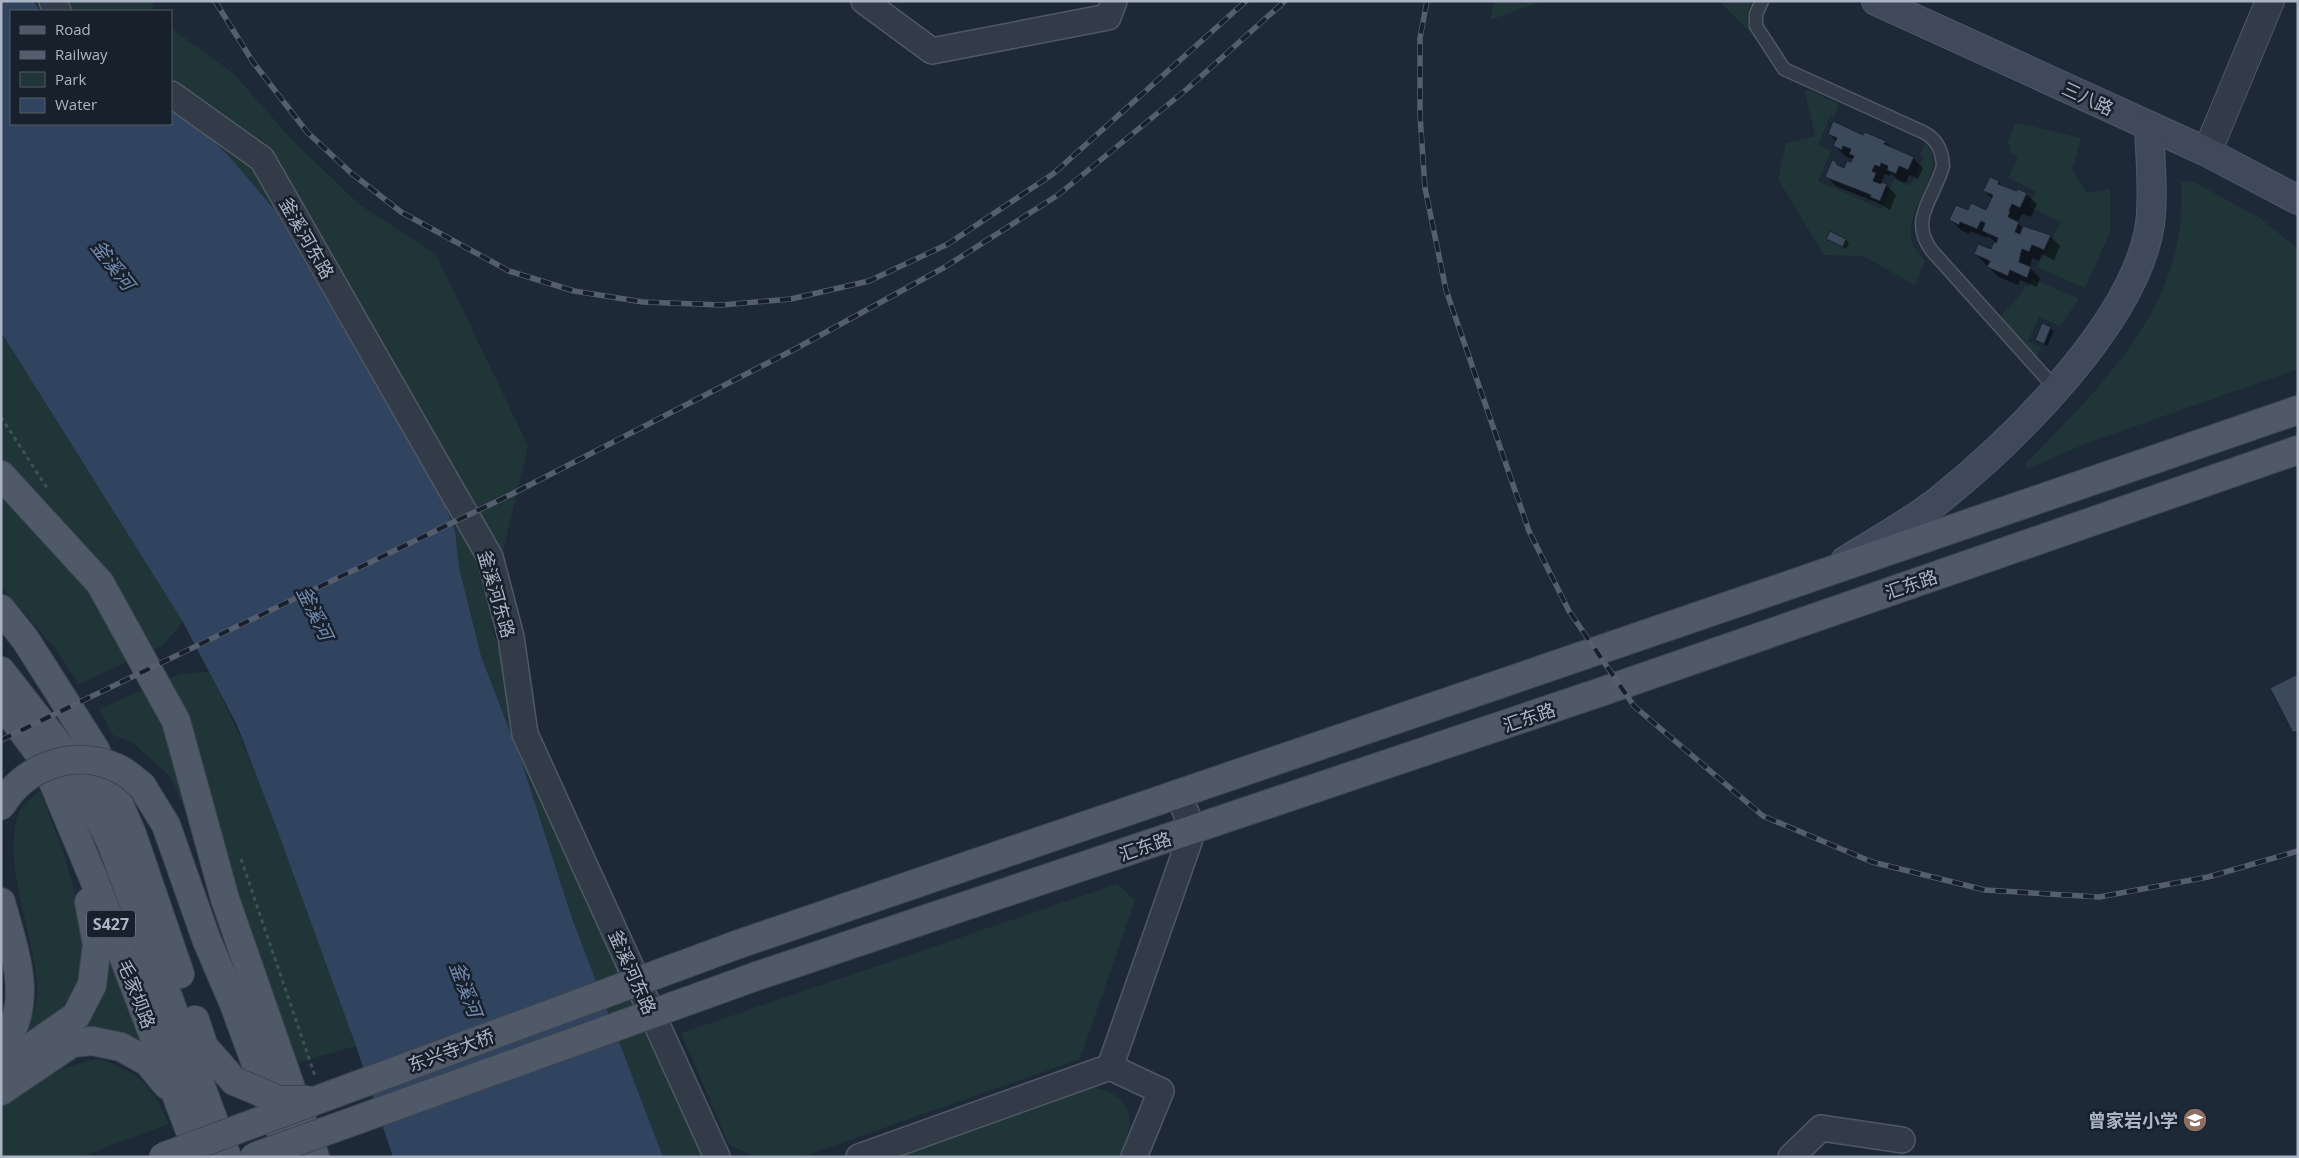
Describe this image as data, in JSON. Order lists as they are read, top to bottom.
{
  "streets": {
    "main road": [
      "三八路",
      "汇东路",
      "S427",
      "毛家坝路",
      "东兴寺大桥"
    ],
    "street": ["釜溪河东路"]
  },
  "crossings": [
    ["汇东路", "东兴寺大桥"],
    ["S427", "毛家坝路"]
  ],
  "water": ["釜溪河"],
  "places": {
    "school or university": ["曾家岩小学"]
  },
  "legend": [
    "Road",
    "Railway",
    "Park",
    "Water"
  ]
}
